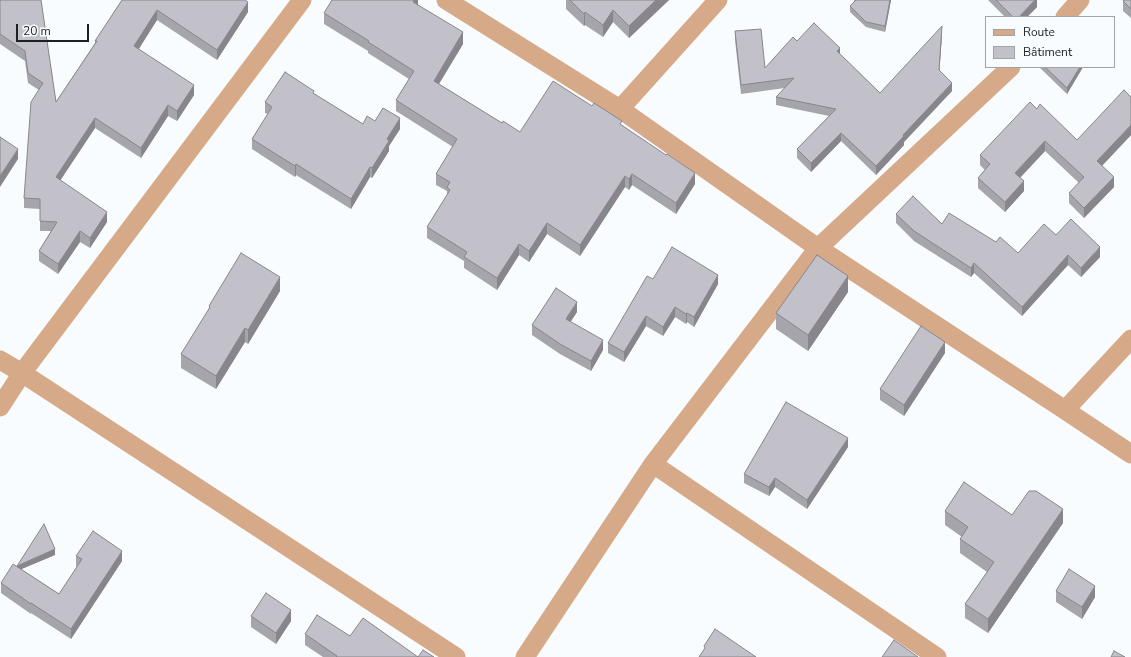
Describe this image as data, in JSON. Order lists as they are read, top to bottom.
{
  "legend": ["Route", "Bâtiment"],
  "scale_bar": "20 m"
}
